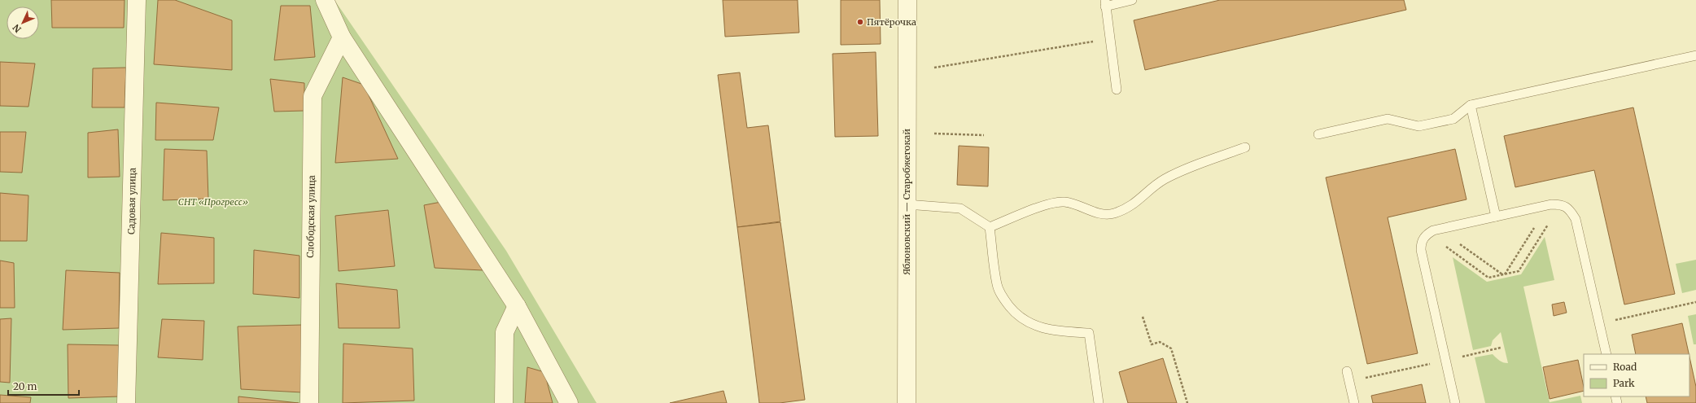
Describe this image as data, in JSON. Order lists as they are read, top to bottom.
{
  "streets": {
    "street": ["Садовая улица", "Яблоновский — Старобжегокай", "Слободская улица"]
  },
  "parks": ["СНТ «Прогресс»"],
  "places": ["Пятёрочка"],
  "legend": ["Road", "Park"],
  "scale_bar": "20 m",
  "north": "bottom left"
}
